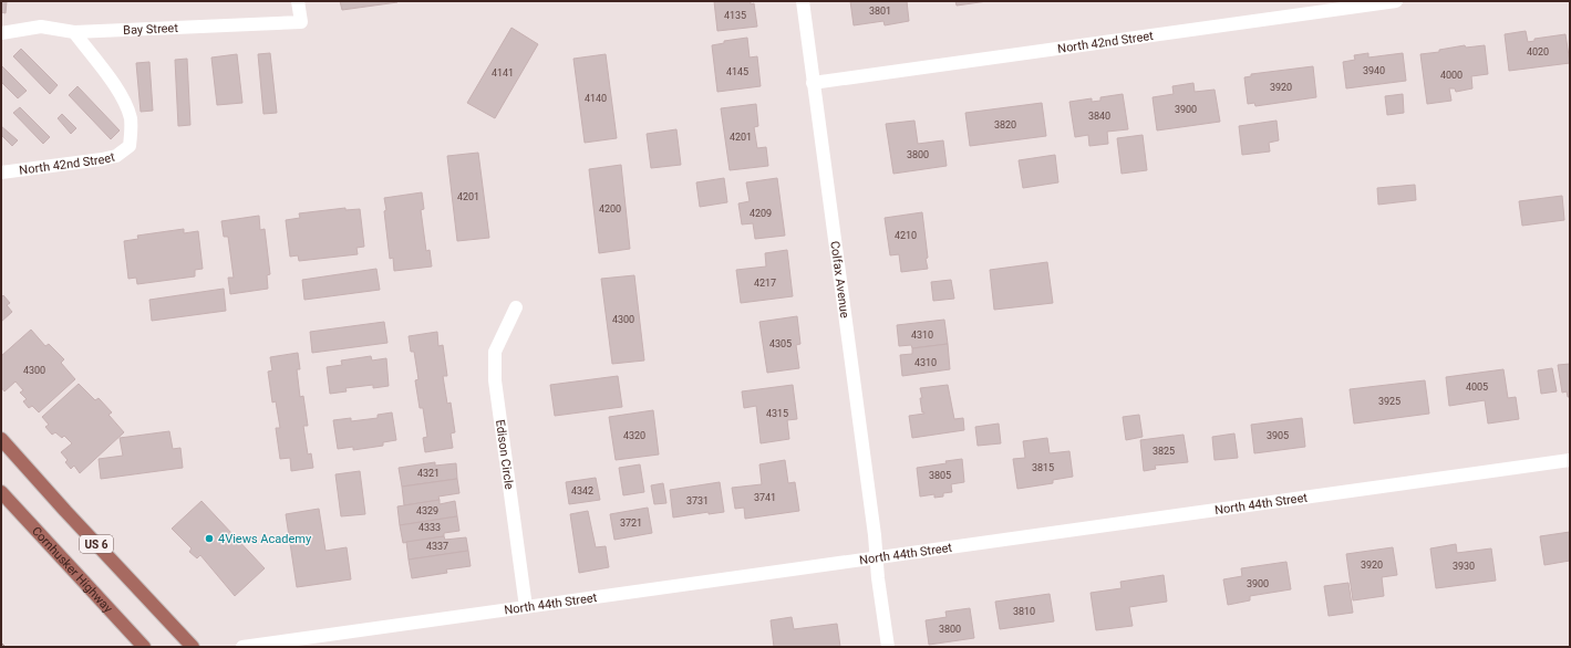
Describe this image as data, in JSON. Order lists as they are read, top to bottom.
{
  "streets": {
    "main road": ["US 6", "Cornhusker Highway"],
    "street": [
      "Bay Street",
      "North 42nd Street",
      "Colfax Avenue",
      "Edison Circle",
      "North 44th Street"
    ]
  },
  "crossings": [
    ["Bay Street", "North 42nd Street"],
    ["North 42nd Street", "Colfax Avenue"],
    ["Colfax Avenue", "North 44th Street"],
    ["Edison Circle", "North 44th Street"]
  ],
  "places": ["4Views Academy"],
  "house_numbers": [
    "3801",
    "4135",
    "4020",
    "3940",
    "4145",
    "4141",
    "4000",
    "3920",
    "4140",
    "3900",
    "3840",
    "3820",
    "4201",
    "3800",
    "4201",
    "4200",
    "4209",
    "4210",
    "4217",
    "4300",
    "4310",
    "4305",
    "4310",
    "4300",
    "4005",
    "3925",
    "4315",
    "4320",
    "3905",
    "3825",
    "3815",
    "4321",
    "3805",
    "4342",
    "3741",
    "3731",
    "4329",
    "3721",
    "4333",
    "4337",
    "3920",
    "3930",
    "3900",
    "3810",
    "3800"
  ]
}
